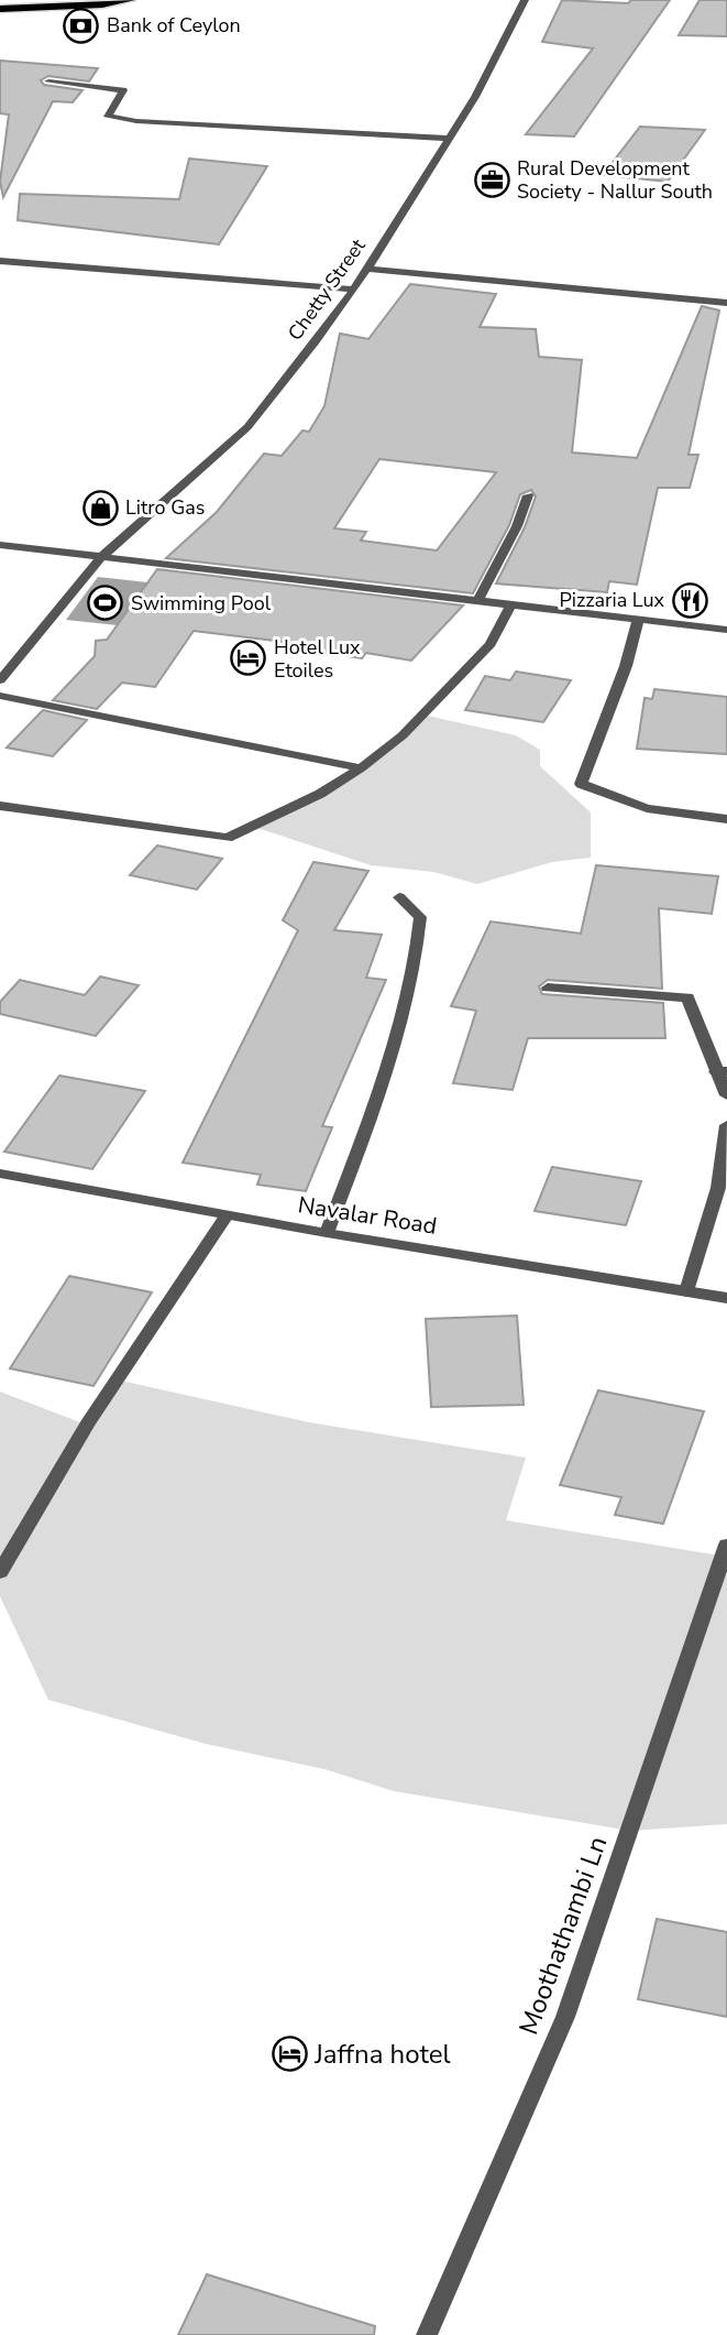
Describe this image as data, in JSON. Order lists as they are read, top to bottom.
{
  "streets": {
    "street": ["Chetty Street", "Navalar Road", "Moothathambi Ln"]
  },
  "places": {
    "bank": ["Bank of Ceylon"],
    "office": ["Rural Development Society - Nallur South"],
    "shop": ["Litro Gas"],
    "restaurant": ["Pizzaria Lux"],
    "sports": ["Swimming Pool"],
    "hotel": ["Hotel Lux Etoiles", "Jaffna hotel"]
  }
}
